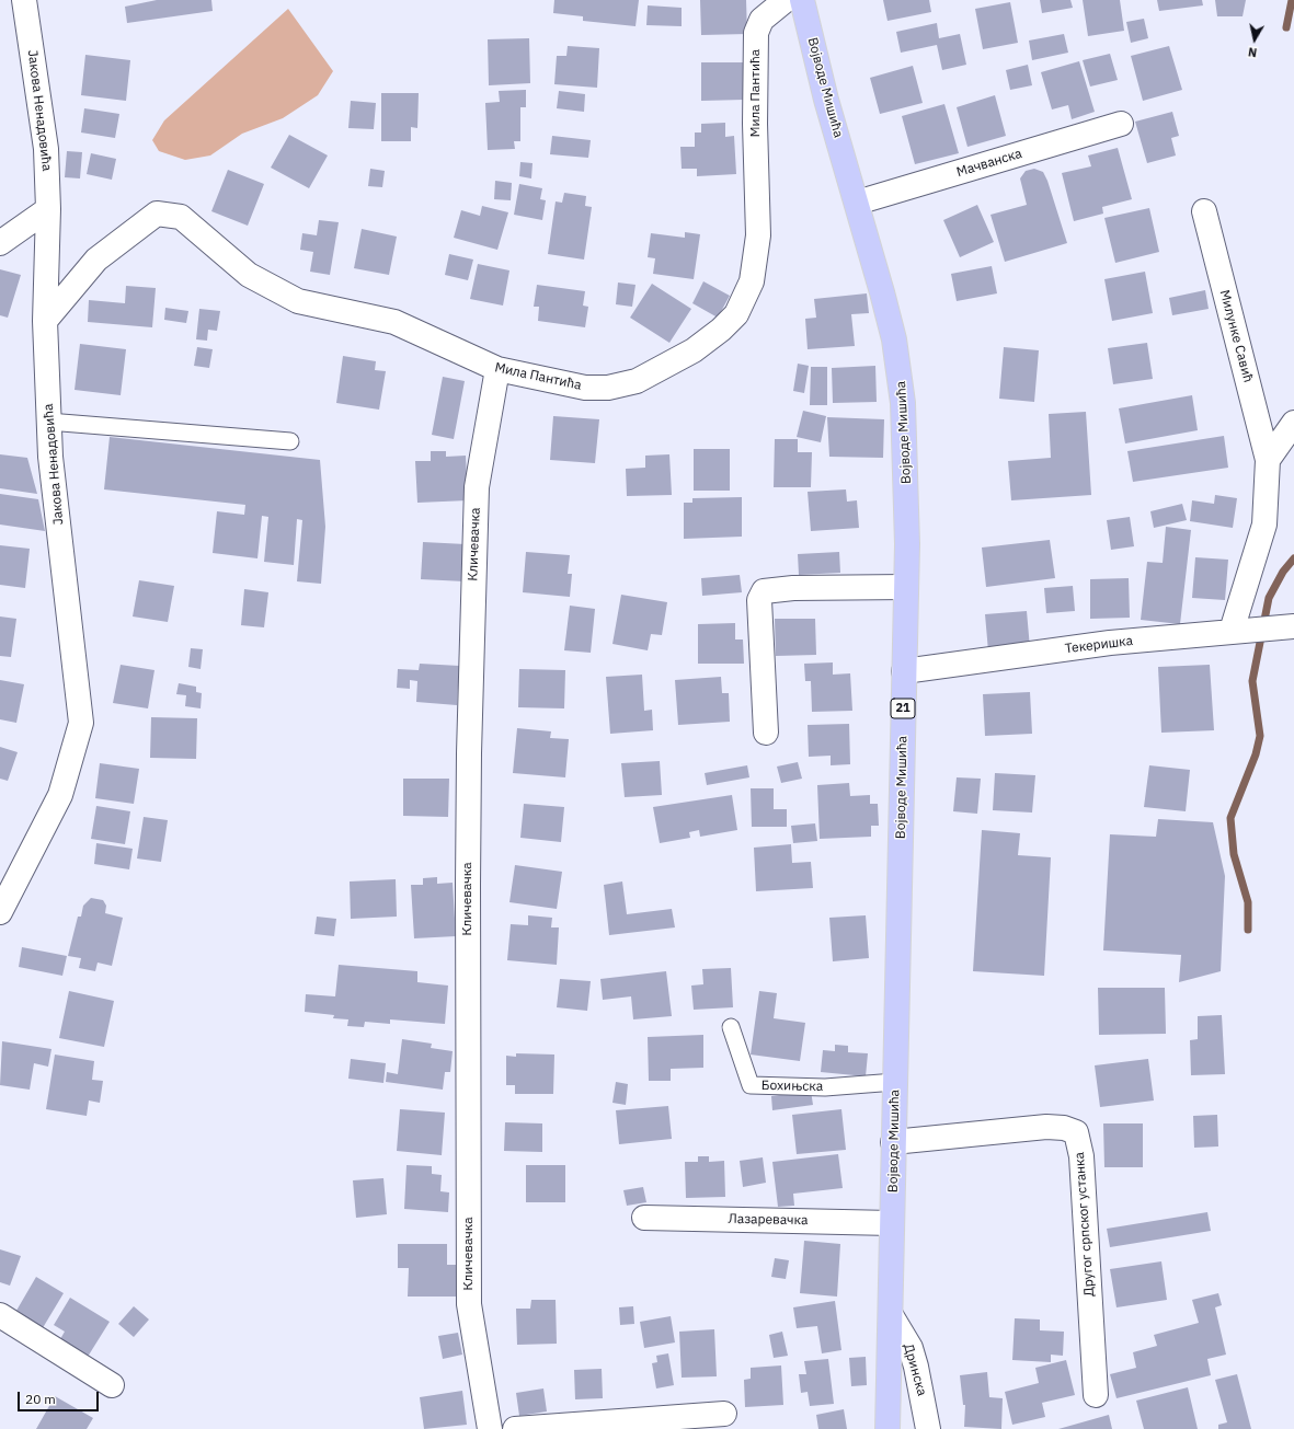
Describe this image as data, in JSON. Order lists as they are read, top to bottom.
{
  "streets": {
    "main road": ["Војводе Мишића", "21"],
    "street": [
      "Мила Пантића",
      "Јакова Ненадовића",
      "Мачванска",
      "Милунке Савић",
      "Кличевачка",
      "Текеришка",
      "Лазаревачка",
      "Другог српског устанка",
      "Дринска"
    ],
    "lane": ["Бохињска"]
  },
  "crossings": [
    ["Војводе Мишића", "Мачванска"],
    ["Војводе Мишића", "Текеришка"],
    ["Војводе Мишића", "Бохињска"],
    ["Војводе Мишића", "Лазаревачка"],
    ["Војводе Мишића", "Другог српског устанка"],
    ["Војводе Мишића", "Дринска"],
    ["Мила Пантића", "Јакова Ненадовића"],
    ["Мила Пантића", "Кличевачка"]
  ],
  "scale_bar": "20 m",
  "north": "bottom"
}
